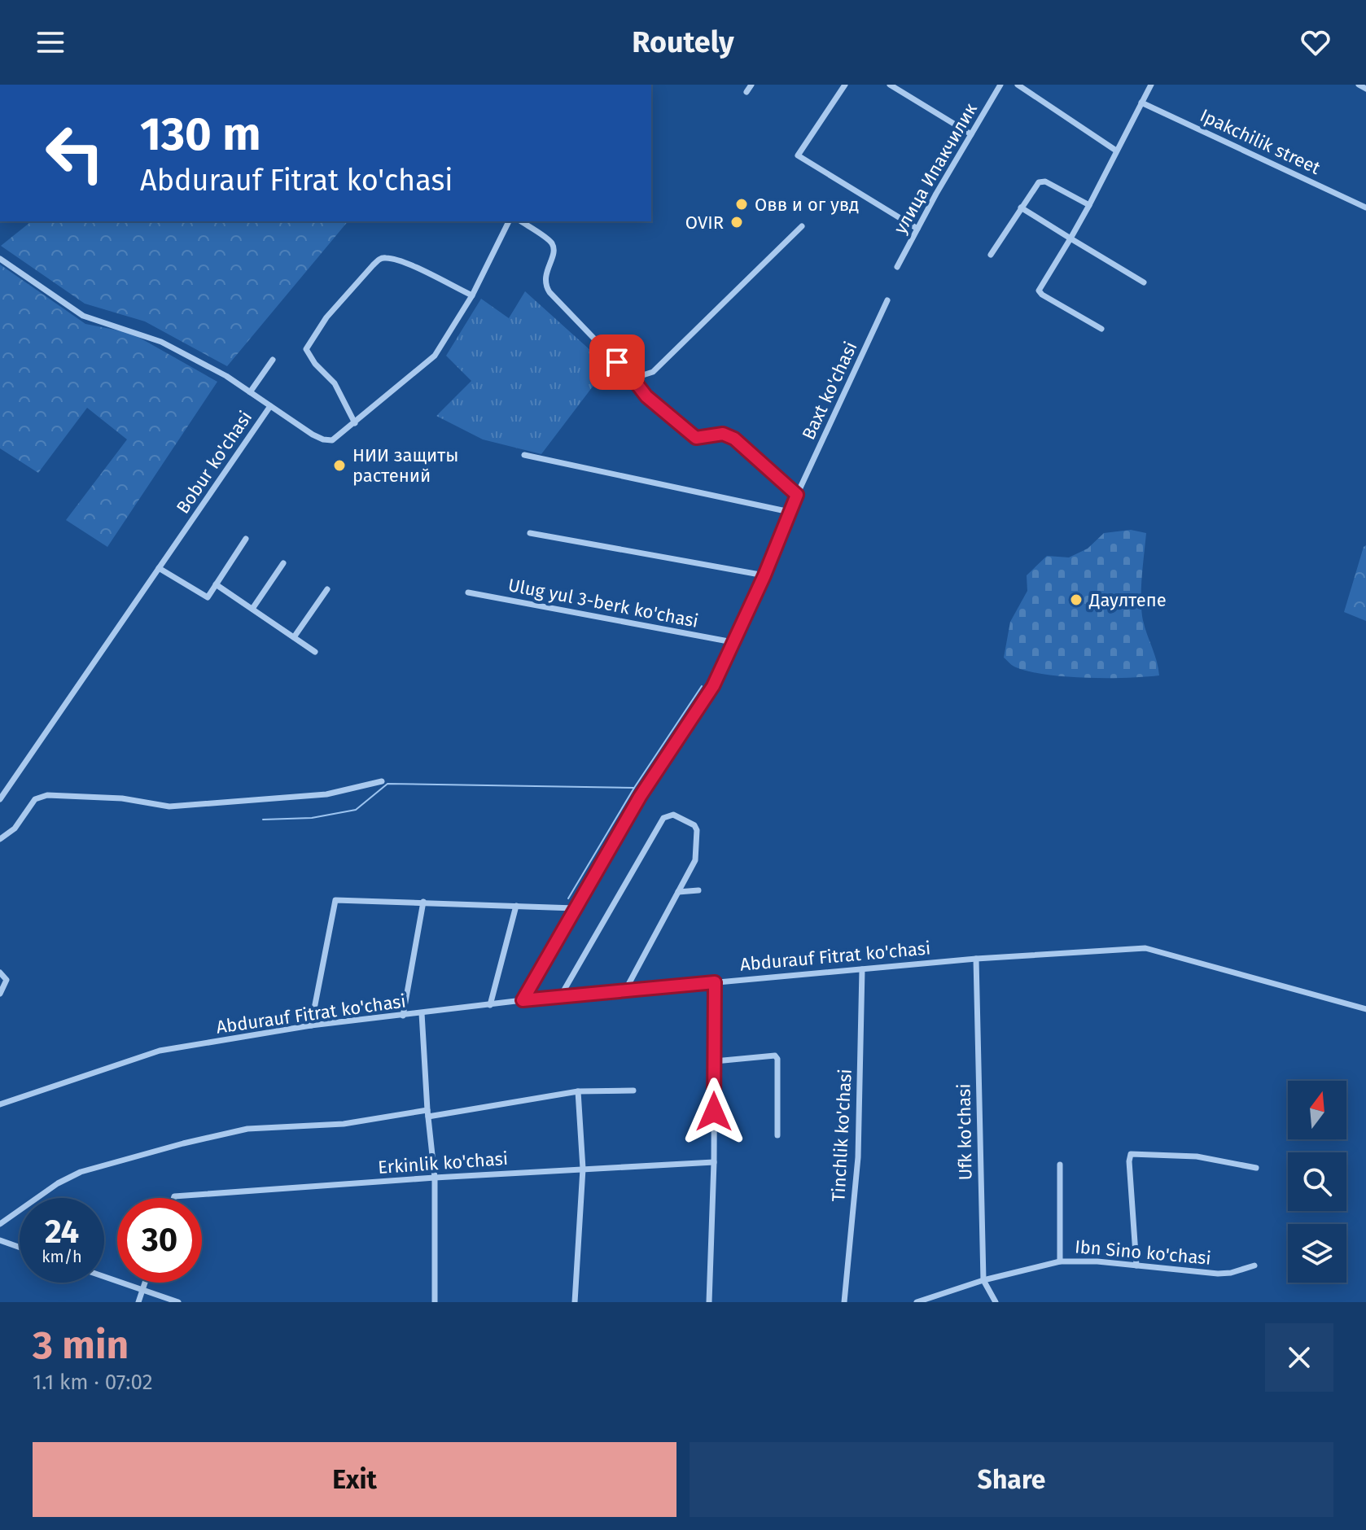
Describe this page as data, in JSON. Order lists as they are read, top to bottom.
{
  "streets": {
    "street": [
      "Ipakchilik street",
      "улица Ипакчилик",
      "Baxt ko'chasi",
      "Bobur ko'chasi",
      "Ulug yul 3-berk ko'chasi",
      "Abdurauf Fitrat ko'chasi",
      "Ufk ko'chasi",
      "Tinchlik ko'chasi",
      "Erkinlik ko'chasi",
      "Ibn Sino ko'chasi"
    ]
  },
  "crossings": [
    ["Baxt ko'chasi", "Ulug yul 3-berk ko'chasi"],
    ["Baxt ko'chasi", "Abdurauf Fitrat ko'chasi"],
    ["Abdurauf Fitrat ko'chasi", "Ufk ko'chasi"],
    ["Abdurauf Fitrat ko'chasi", "Tinchlik ko'chasi"],
    ["Ufk ko'chasi", "Ibn Sino ko'chasi"]
  ],
  "places": [
    "Овв и ог увд",
    "OVIR",
    "НИИ защиты растений",
    "Даултепе"
  ],
  "north": "top",
  "page": {
    "header": "Routely",
    "turn": ["130 m", "Abdurauf Fitrat ko'chasi"],
    "speed": "24 km/h",
    "limit": "30",
    "heading": ["3 min", "1.1 km · 07:02"],
    "buttons": ["Exit", "Share"]
  }
}
